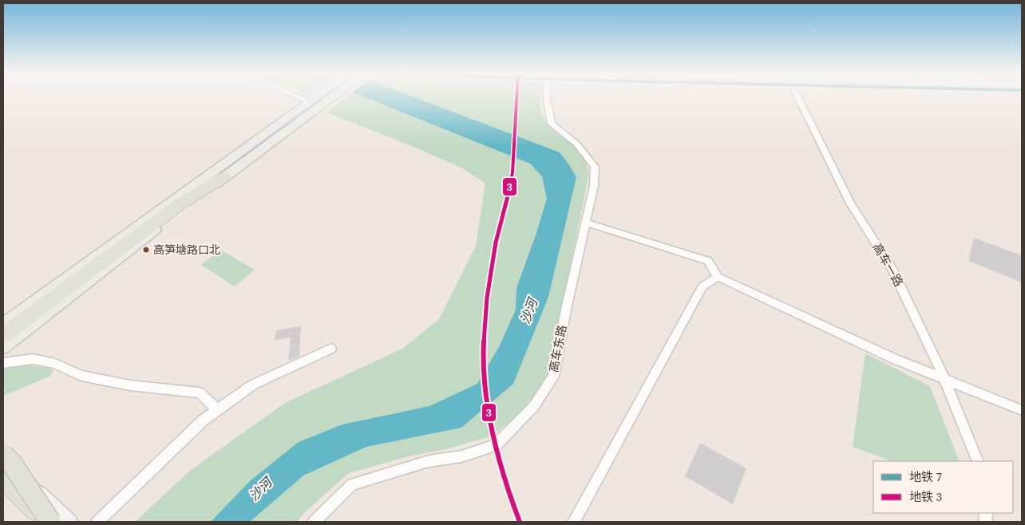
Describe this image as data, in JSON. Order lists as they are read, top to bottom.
{
  "streets": {
    "street": ["高车一路", "高车东路"]
  },
  "water": ["沙河"],
  "places": ["高笋塘路口北"],
  "lines": ["metro line 3"],
  "legend": ["地铁 7", "地铁 3"]
}
